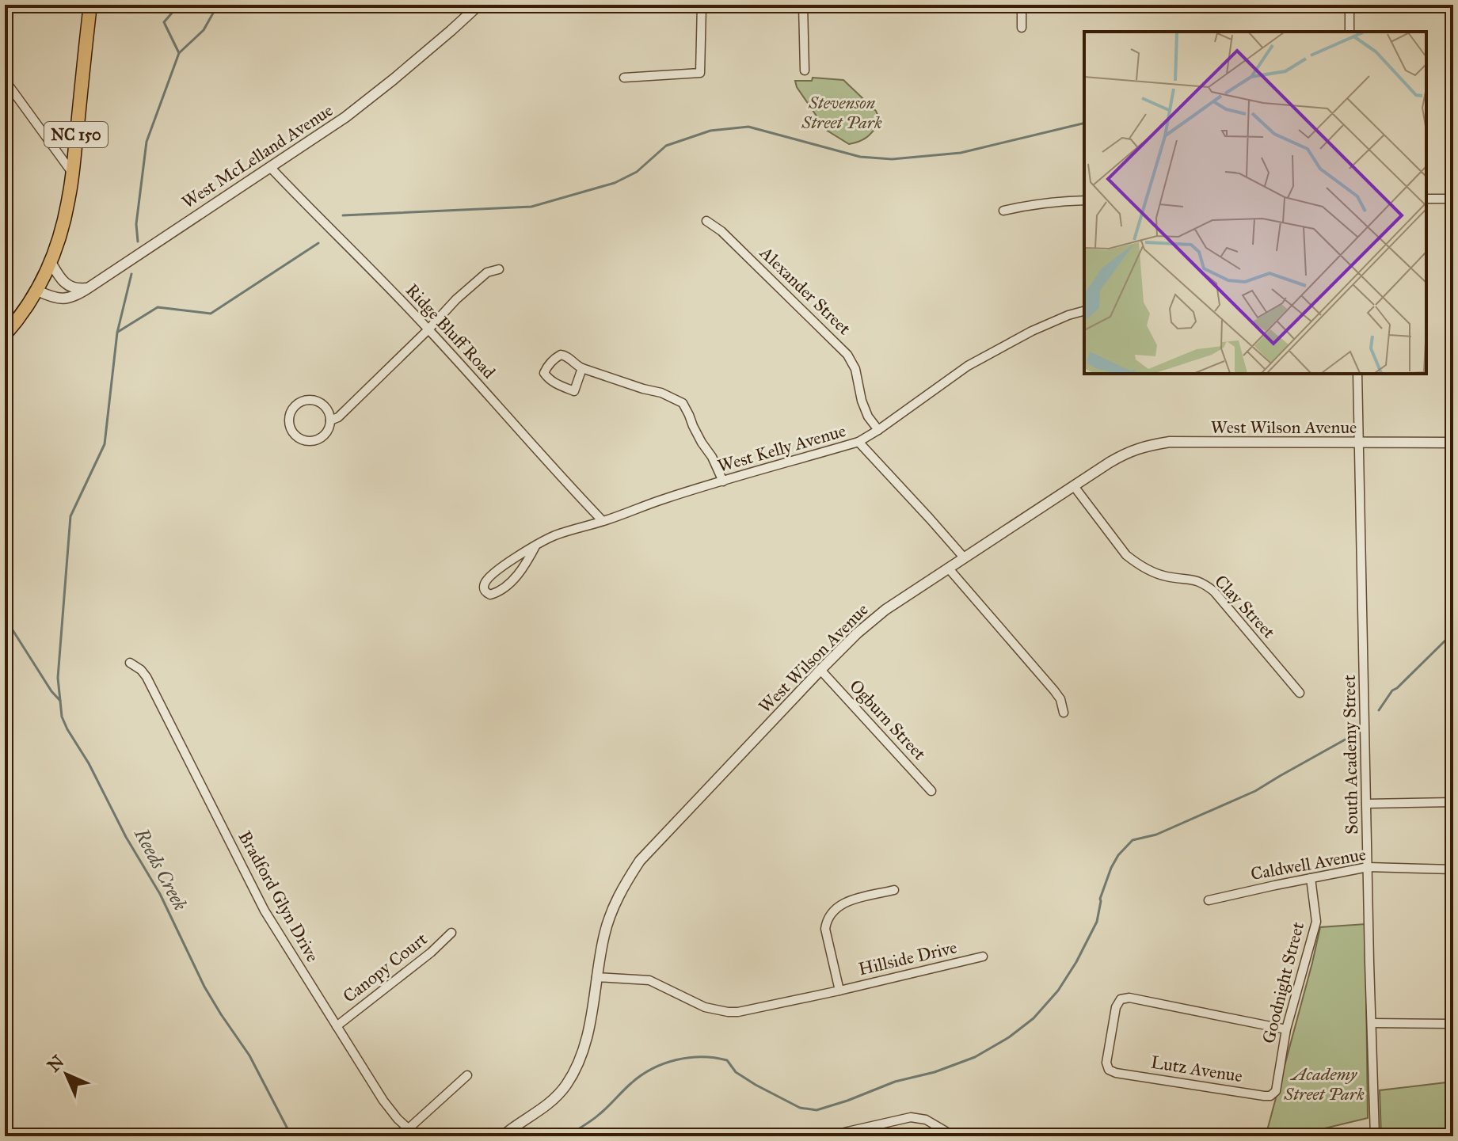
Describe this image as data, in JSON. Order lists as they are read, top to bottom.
{
  "streets": {
    "main road": ["NC 150"],
    "street": [
      "West McLelland Avenue",
      "Alexander Street",
      "Ridge Bluff Road",
      "West Wilson Avenue",
      "West Kelly Avenue",
      "Clay Street",
      "Ogburn Street",
      "South Academy Street",
      "Caldwell Avenue",
      "Bradford Glyn Drive",
      "Hillside Drive",
      "Canopy Court",
      "Goodnight Street",
      "Lutz Avenue"
    ]
  },
  "crossings": [
    ["NC 150", "West McLelland Avenue"],
    ["West McLelland Avenue", "Ridge Bluff Road"],
    ["Alexander Street", "West Kelly Avenue"],
    ["Ridge Bluff Road", "West Kelly Avenue"],
    ["West Wilson Avenue", "Clay Street"],
    ["West Wilson Avenue", "Ogburn Street"],
    ["West Wilson Avenue", "South Academy Street"],
    ["West Wilson Avenue", "Hillside Drive"],
    ["South Academy Street", "Caldwell Avenue"],
    ["Caldwell Avenue", "Goodnight Street"],
    ["Bradford Glyn Drive", "Canopy Court"],
    ["Goodnight Street", "Lutz Avenue"]
  ],
  "water": ["Reeds Creek"],
  "parks": ["Stevenson Street Park", "Academy Street Park"],
  "north": "top left"
}
